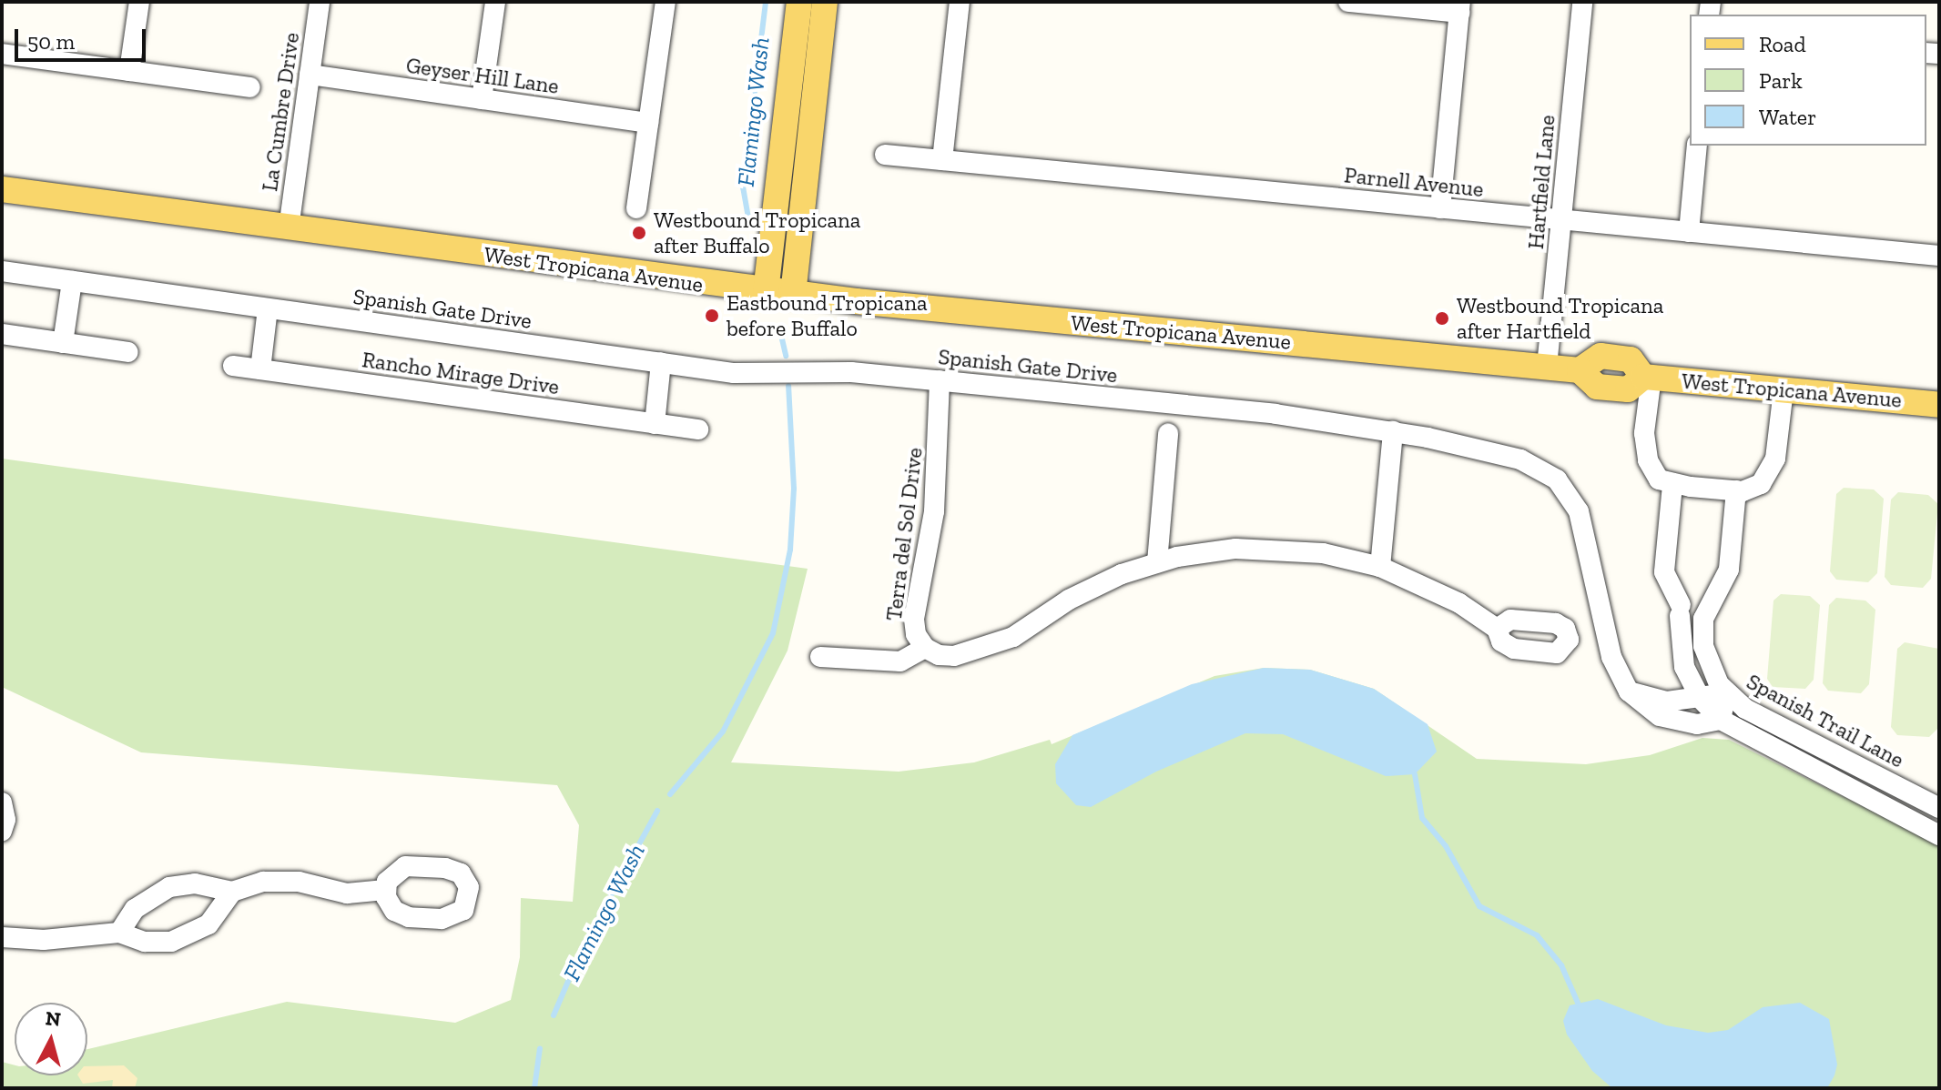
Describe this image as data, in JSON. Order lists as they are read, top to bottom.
{
  "streets": {
    "main road": ["West Tropicana Avenue"],
    "street": [
      "Geyser Hill Lane",
      "La Cumbre Drive",
      "Parnell Avenue",
      "Hartfield Lane",
      "Spanish Gate Drive",
      "Rancho Mirage Drive",
      "Terra del Sol Drive",
      "Spanish Trail Lane"
    ]
  },
  "crossings": [
    ["Geyser Hill Lane", "La Cumbre Drive"],
    ["La Cumbre Drive", "West Tropicana Avenue"],
    ["Parnell Avenue", "Hartfield Lane"],
    ["Hartfield Lane", "West Tropicana Avenue"],
    ["Spanish Gate Drive", "Terra del Sol Drive"]
  ],
  "water": ["Flamingo Wash"],
  "places": ["Westbound Tropicana after Buffalo", "Eastbound Tropicana before Buffalo", "Westbound Tropicana after Hartfield"],
  "legend": ["Road", "Park", "Water"],
  "scale_bar": "50 m",
  "north": "top"
}
